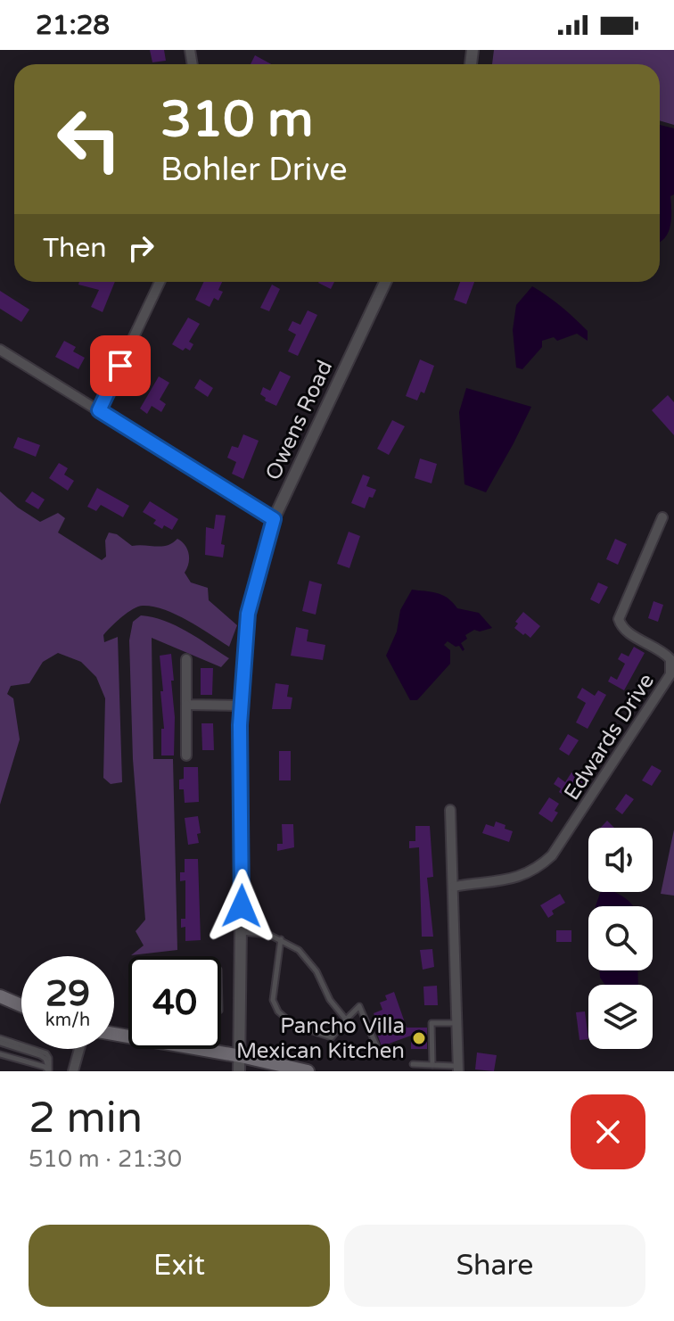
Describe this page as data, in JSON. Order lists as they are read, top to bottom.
{
  "streets": {
    "street": ["Owens Road", "Edwards Drive"]
  },
  "places": ["Pancho Villa Mexican Kitchen"],
  "page": {
    "status": "21:28",
    "turn": ["310 m", "Bohler Drive"],
    "then": "Then",
    "speed": "29 km/h",
    "limit": "40",
    "heading": ["2 min", "510 m · 21:30"],
    "buttons": ["Exit", "Share"]
  }
}
